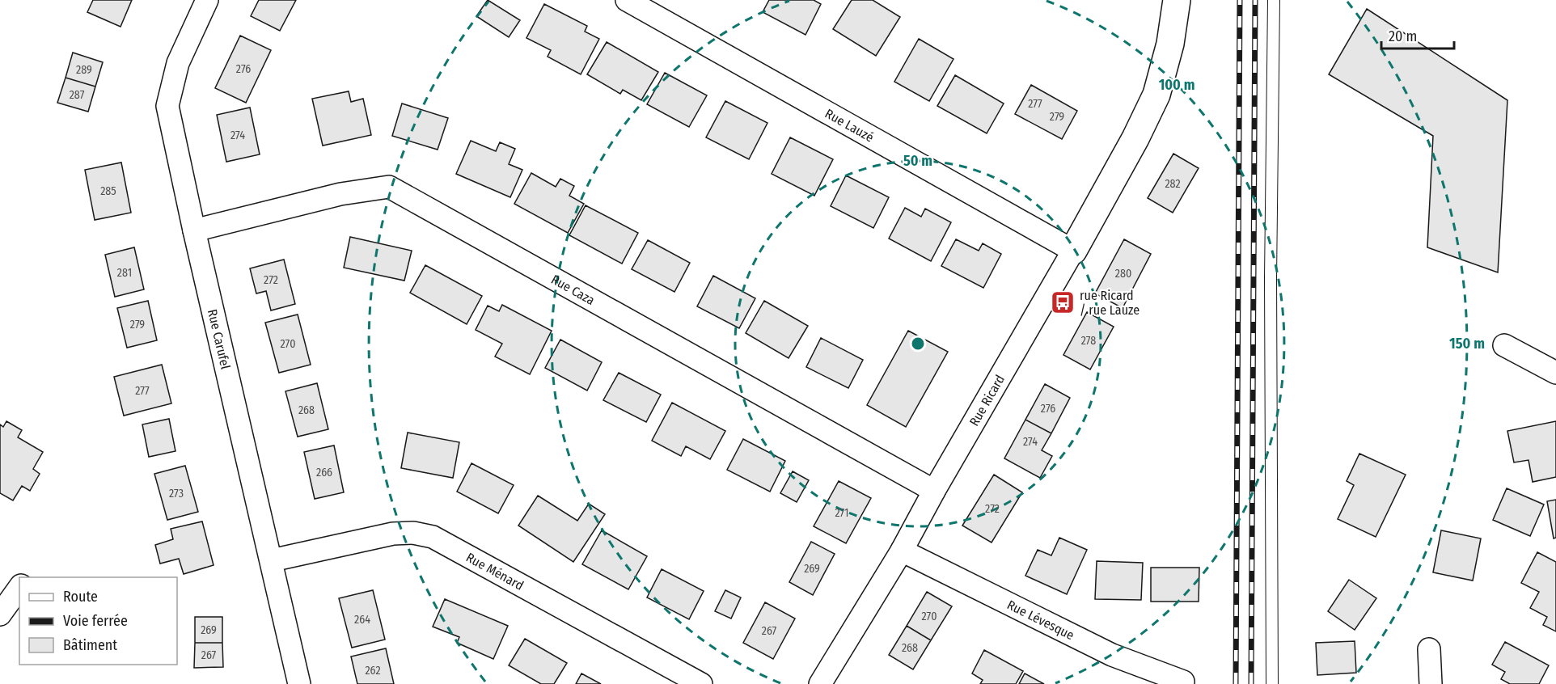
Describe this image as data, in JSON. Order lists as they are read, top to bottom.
{
  "streets": {
    "street": [
      "Rue Lauzé",
      "Rue Caza",
      "Rue Carufel",
      "Rue Ricard",
      "Rue Ménard",
      "Rue Lévesque"
    ]
  },
  "crossings": [
    ["Rue Lauzé", "Rue Ricard"],
    ["Rue Caza", "Rue Carufel"],
    ["Rue Caza", "Rue Ricard"],
    ["Rue Carufel", "Rue Ménard"],
    ["Rue Ricard", "Rue Lévesque"]
  ],
  "places": {
    "bus stop": ["rue Ricard / rue Lauze"]
  },
  "house_numbers": [
    "276",
    "289",
    "287",
    "277",
    "279",
    "274",
    "282",
    "285",
    "281",
    "280",
    "272",
    "279",
    "278",
    "270",
    "277",
    "276",
    "268",
    "274",
    "266",
    "273",
    "272",
    "271",
    "269",
    "270",
    "264",
    "269",
    "267",
    "268",
    "267",
    "262"
  ],
  "legend": ["Route", "Voie ferrée", "Bâtiment"],
  "scale_bar": "20 m",
  "rings": ["100 m", "50 m", "150 m"]
}
